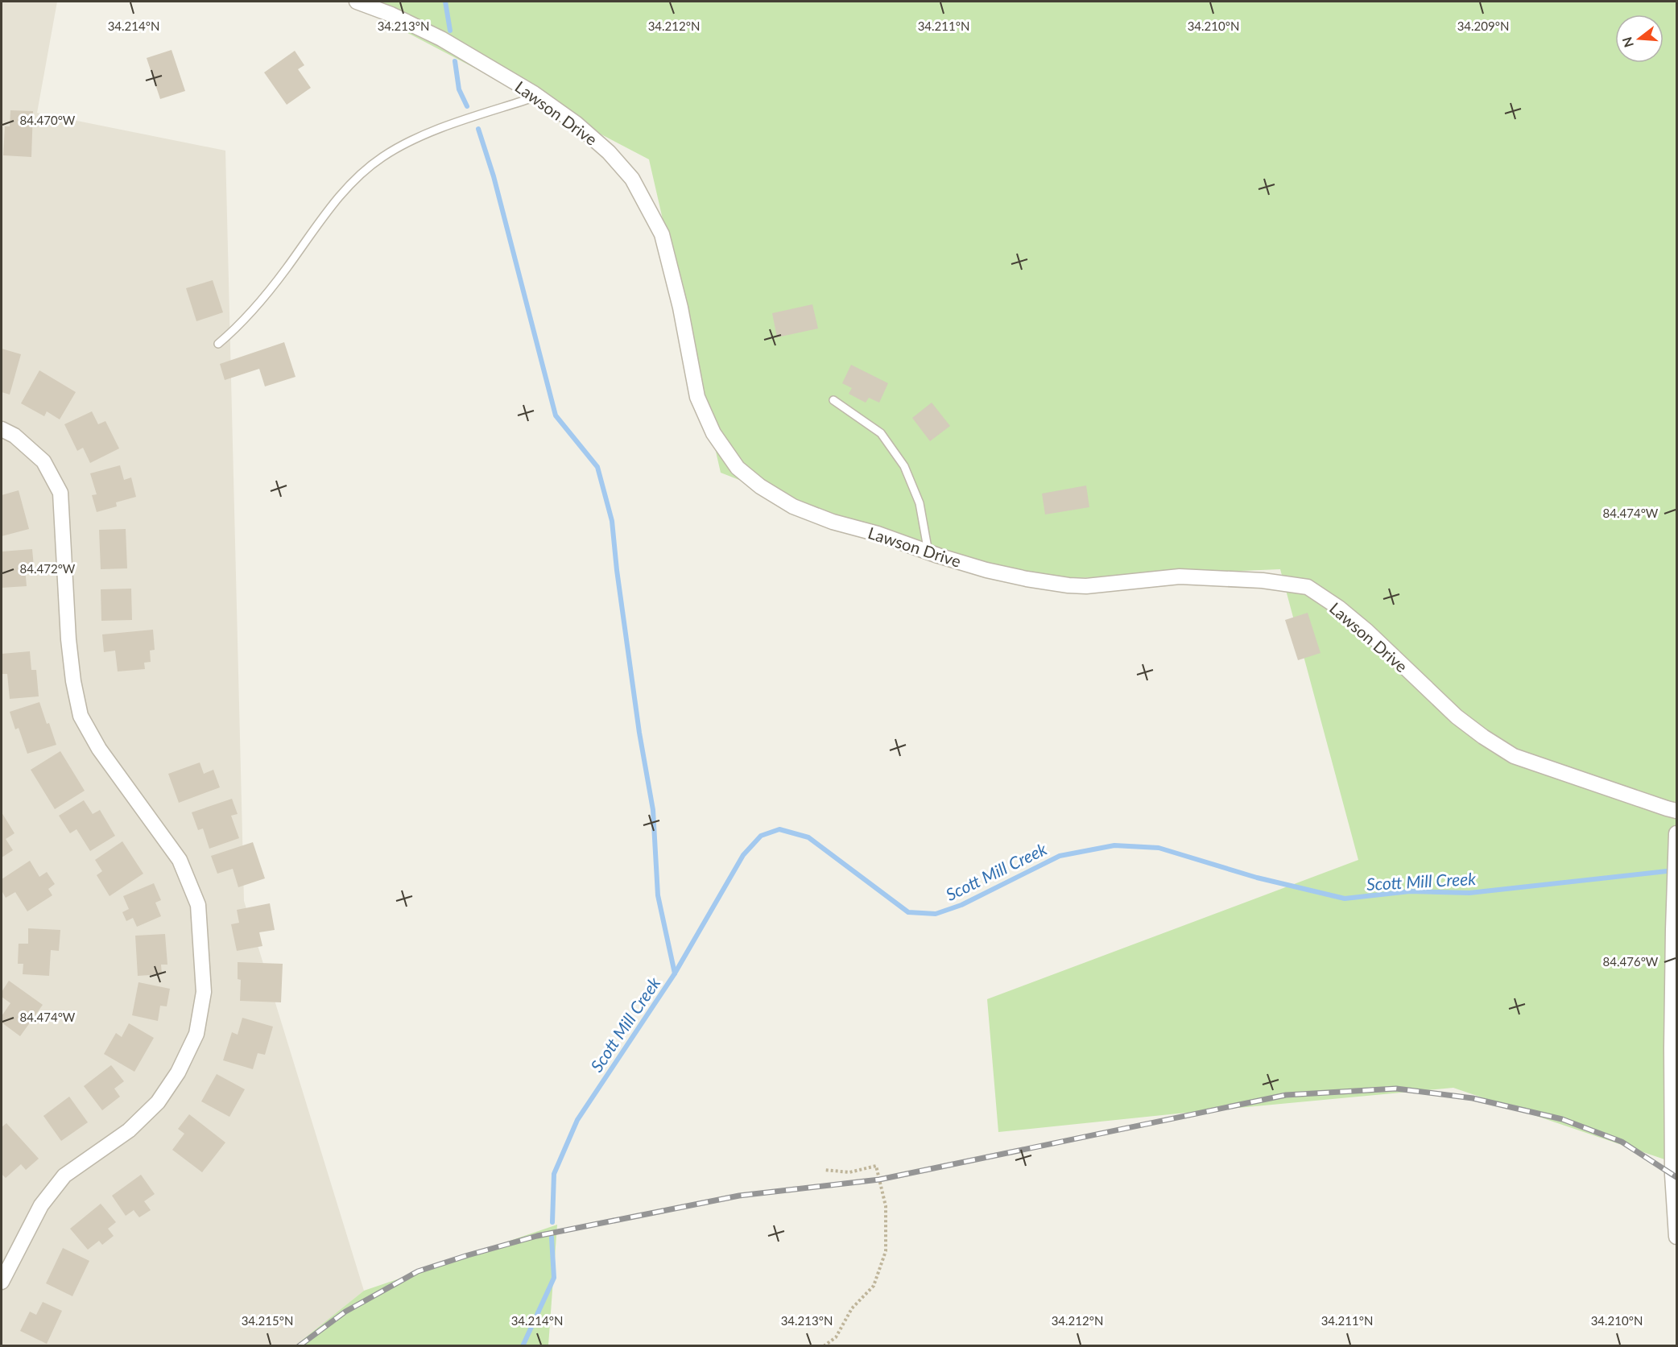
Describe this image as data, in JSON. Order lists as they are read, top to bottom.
{
  "streets": {
    "street": ["Lawson Drive"]
  },
  "water": ["Scott Mill Creek"],
  "north": "left",
  "coordinates": [
    "34.214°N",
    "34.213°N",
    "34.212°N",
    "34.211°N",
    "34.210°N",
    "34.209°N",
    "84.470°W",
    "84.474°W",
    "84.472°W",
    "84.476°W",
    "34.215°N"
  ]
}
